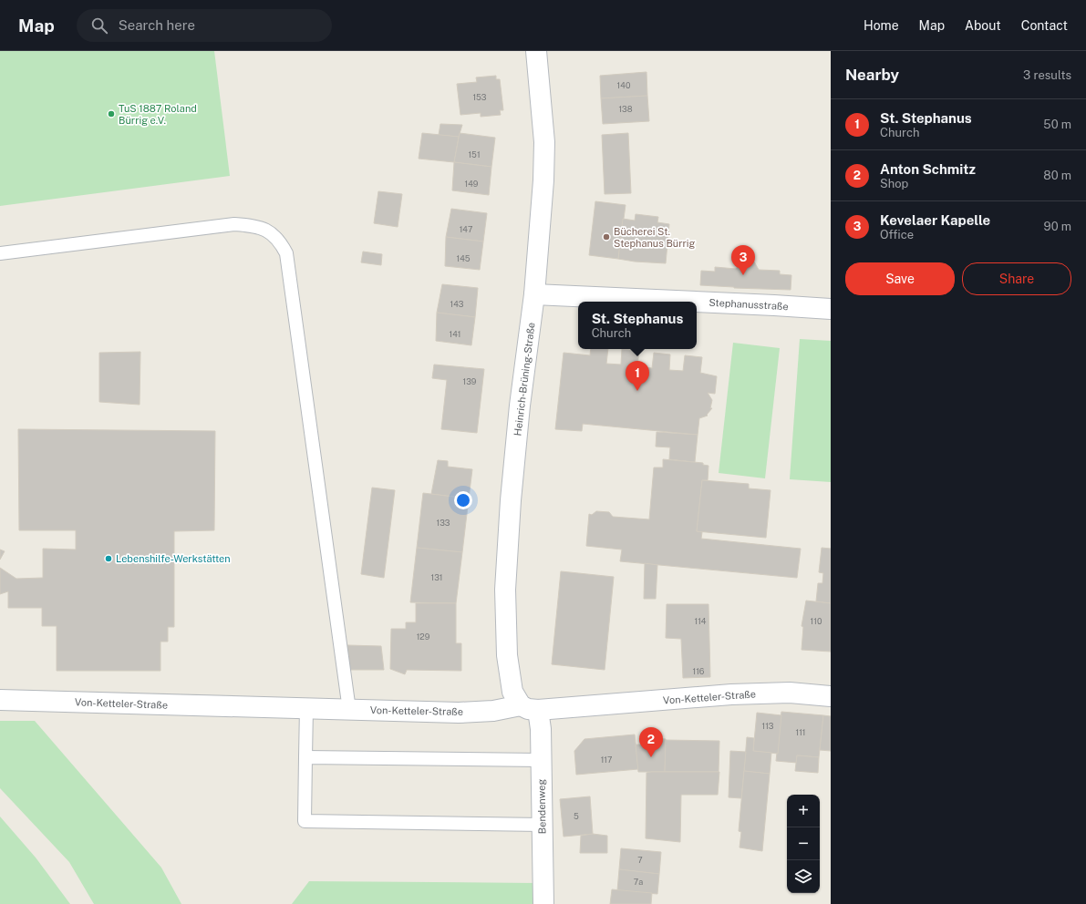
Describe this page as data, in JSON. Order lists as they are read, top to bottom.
{
  "streets": {
    "street": [
      "Stephanusstraße",
      "Heinrich-Brüning-Straße",
      "Von-Ketteler-Straße",
      "Bendenweg"
    ]
  },
  "crossings": [
    ["Stephanusstraße", "Heinrich-Brüning-Straße"],
    ["Heinrich-Brüning-Straße", "Von-Ketteler-Straße"],
    ["Heinrich-Brüning-Straße", "Bendenweg"],
    ["Von-Ketteler-Straße", "Bendenweg"]
  ],
  "places": ["TuS 1887 Roland Bürrig e.V.", "Bücherei St. Stephanus Bürrig", "Lebenshilfe-Werkstätten"],
  "house_numbers": [
    "140",
    "153",
    "138",
    "151",
    "149",
    "147",
    "145",
    "143",
    "141",
    "139",
    "133",
    "131",
    "114",
    "110",
    "129",
    "116",
    "113",
    "111",
    "117",
    "5",
    "7",
    "7a"
  ],
  "page": {
    "header": "Map",
    "search": "Search here",
    "nav": [
      "Home",
      "Map",
      "About",
      "Contact"
    ],
    "heading": ["Nearby", "3 results"],
    "list": [
      {
        "mark": "1",
        "name": "St. Stephanus",
        "note": "Church",
        "value": "50 m"
      },
      {
        "mark": "2",
        "name": "Anton Schmitz",
        "note": "Shop",
        "value": "80 m"
      },
      {
        "mark": "3",
        "name": "Kevelaer Kapelle",
        "note": "Office",
        "value": "90 m"
      }
    ],
    "pins": ["3", "1", "2"],
    "buttons": ["Save", "Share"],
    "popup": ["St. Stephanus", "Church"],
    "map_buttons": ["+", "−"]
  }
}
